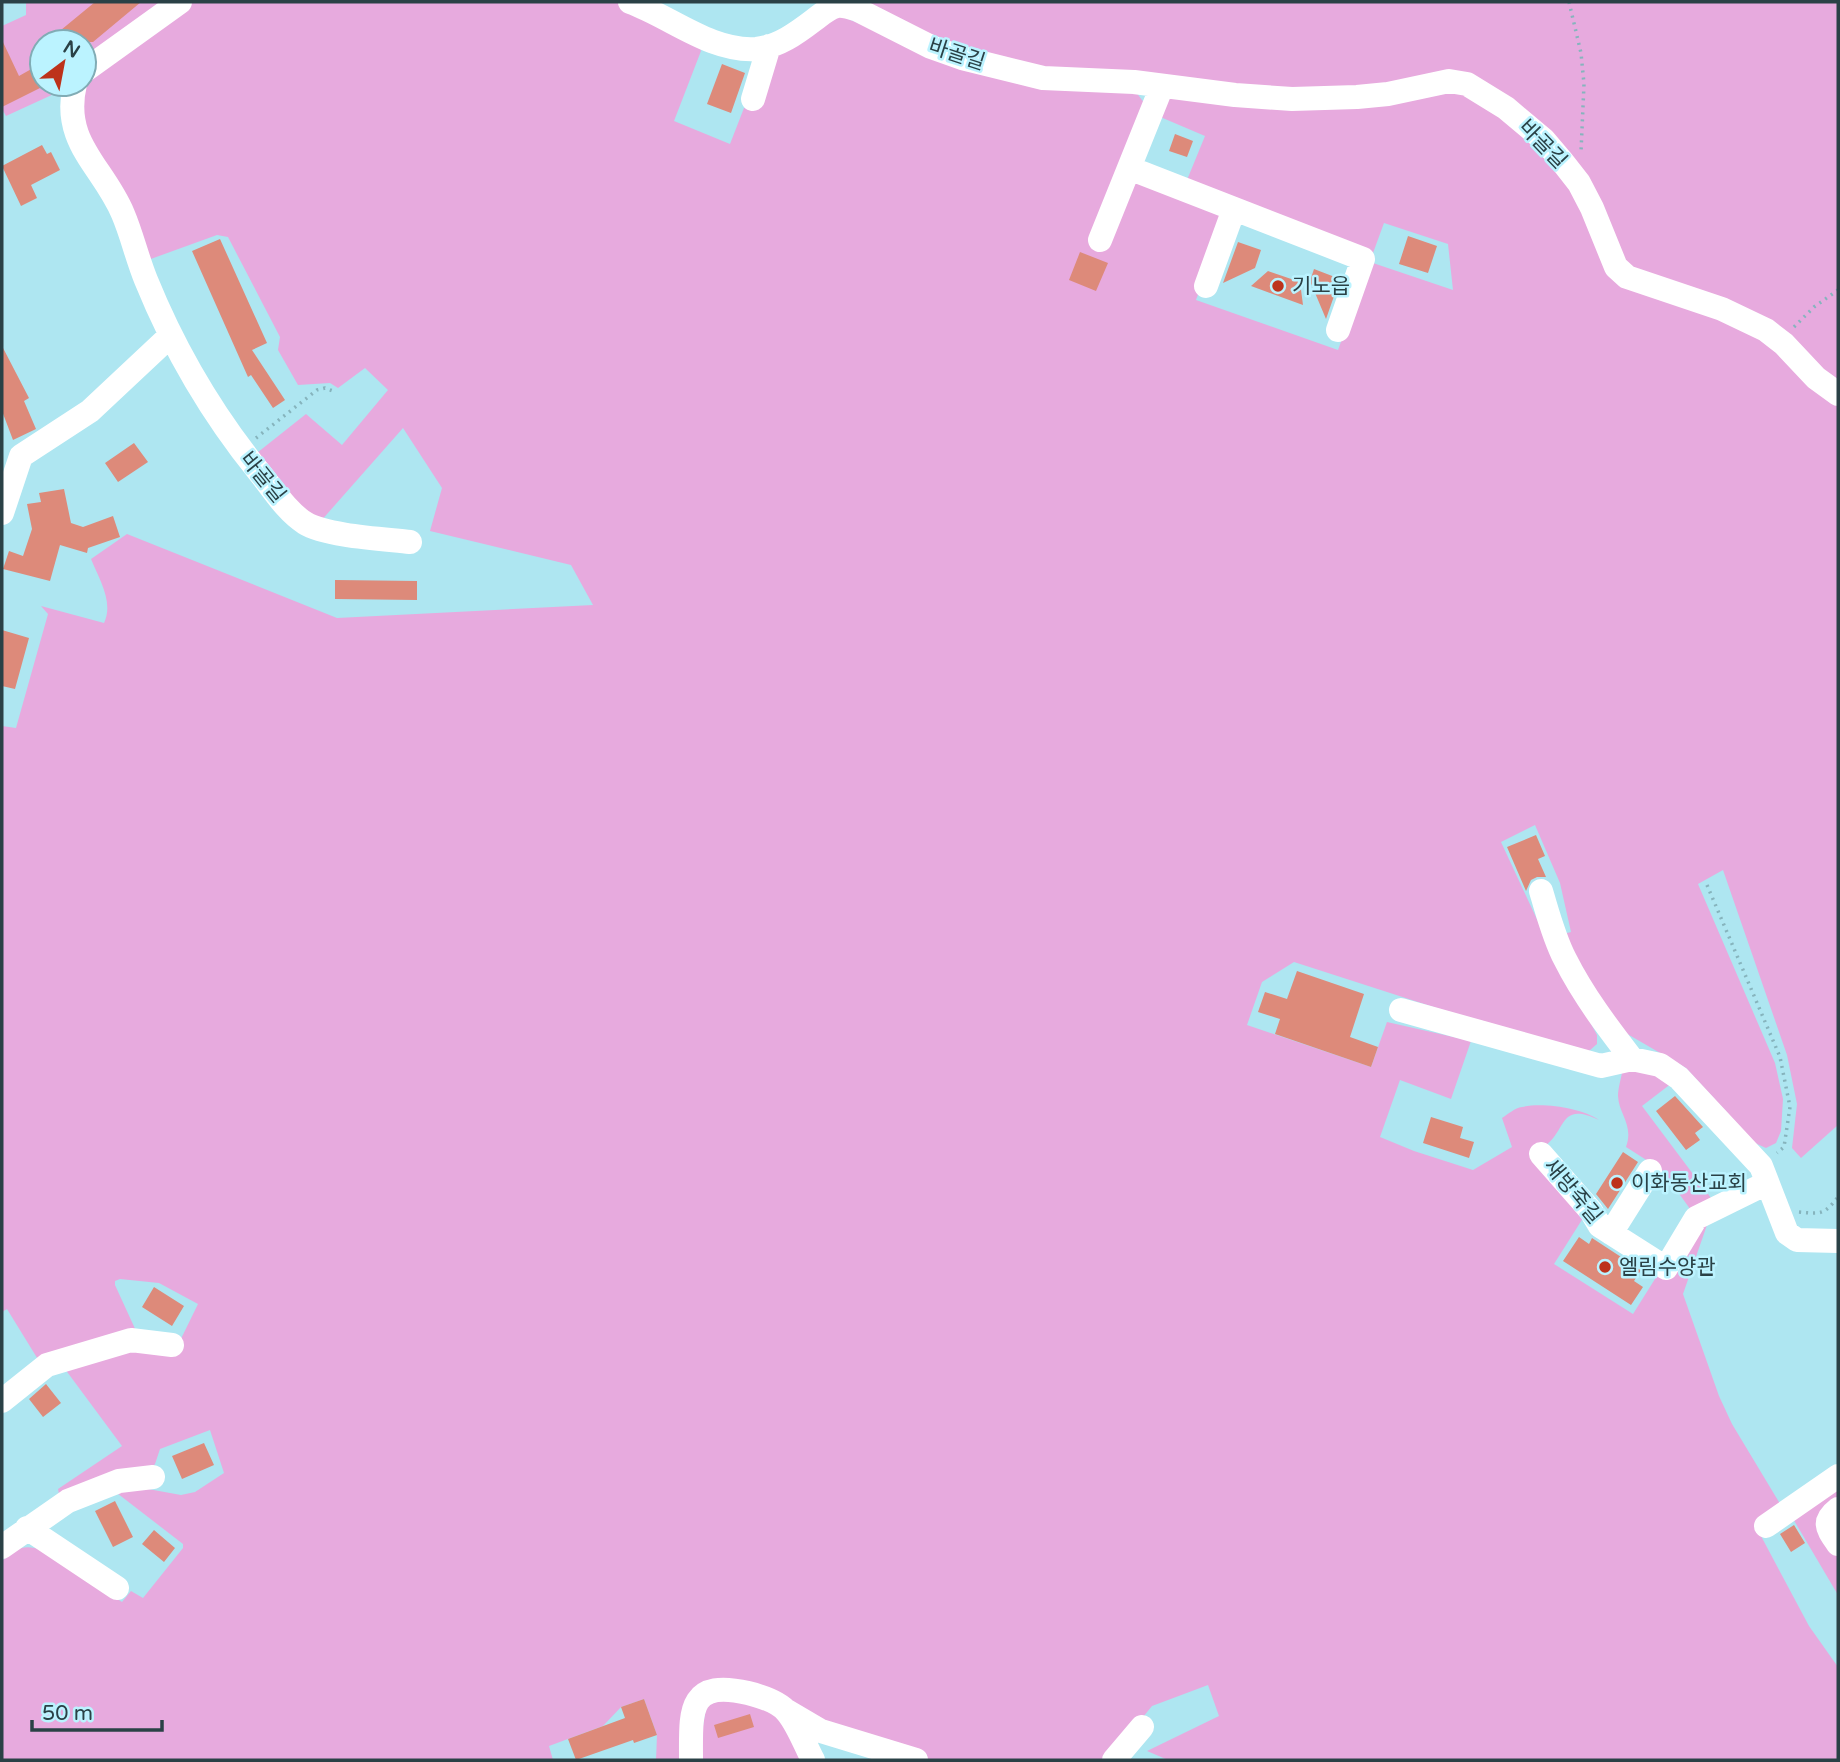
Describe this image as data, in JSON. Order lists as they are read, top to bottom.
{
  "streets": {
    "lane": ["바골길", "새방죽길"]
  },
  "places": ["기노읍", "이화동산교회", "엘림수양관"],
  "scale_bar": "50 m",
  "north": "top right"
}
